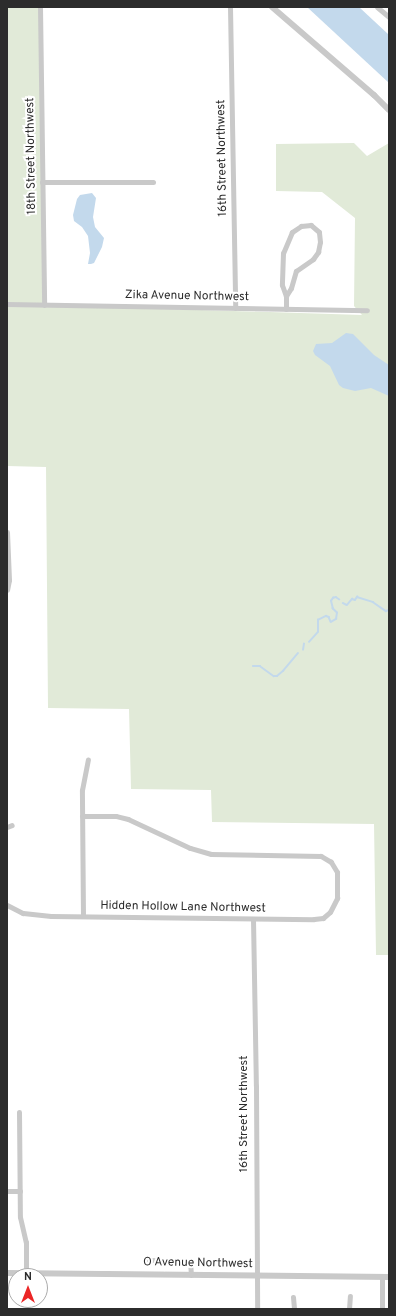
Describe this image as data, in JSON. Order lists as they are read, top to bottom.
{
  "streets": {
    "street": [
      "18th Street Northwest",
      "16th Street Northwest",
      "Zika Avenue Northwest",
      "Hidden Hollow Lane Northwest",
      "O Avenue Northwest"
    ]
  },
  "crossings": [
    ["18th Street Northwest", "Zika Avenue Northwest"],
    ["16th Street Northwest", "Zika Avenue Northwest"],
    ["16th Street Northwest", "Hidden Hollow Lane Northwest"],
    ["16th Street Northwest", "O Avenue Northwest"]
  ],
  "north": "top"
}
